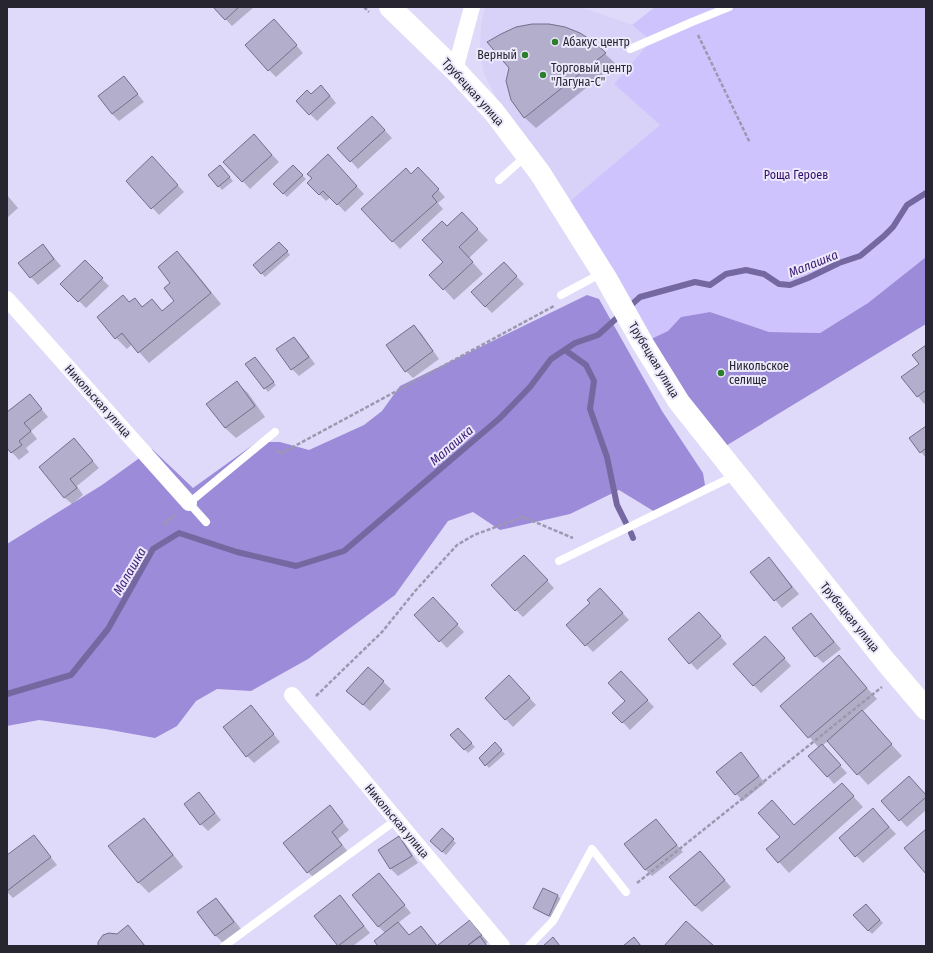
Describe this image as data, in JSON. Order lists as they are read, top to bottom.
{
  "streets": {
    "main road": ["Трубецкая улица"],
    "street": ["Никольская улица"]
  },
  "water": ["Малашка"],
  "parks": ["Роща Героев"],
  "places": [
    "Абакус центр",
    "Верный",
    "Торговый центр \"Лагуна-С\"",
    "Никольское селище"
  ]
}
